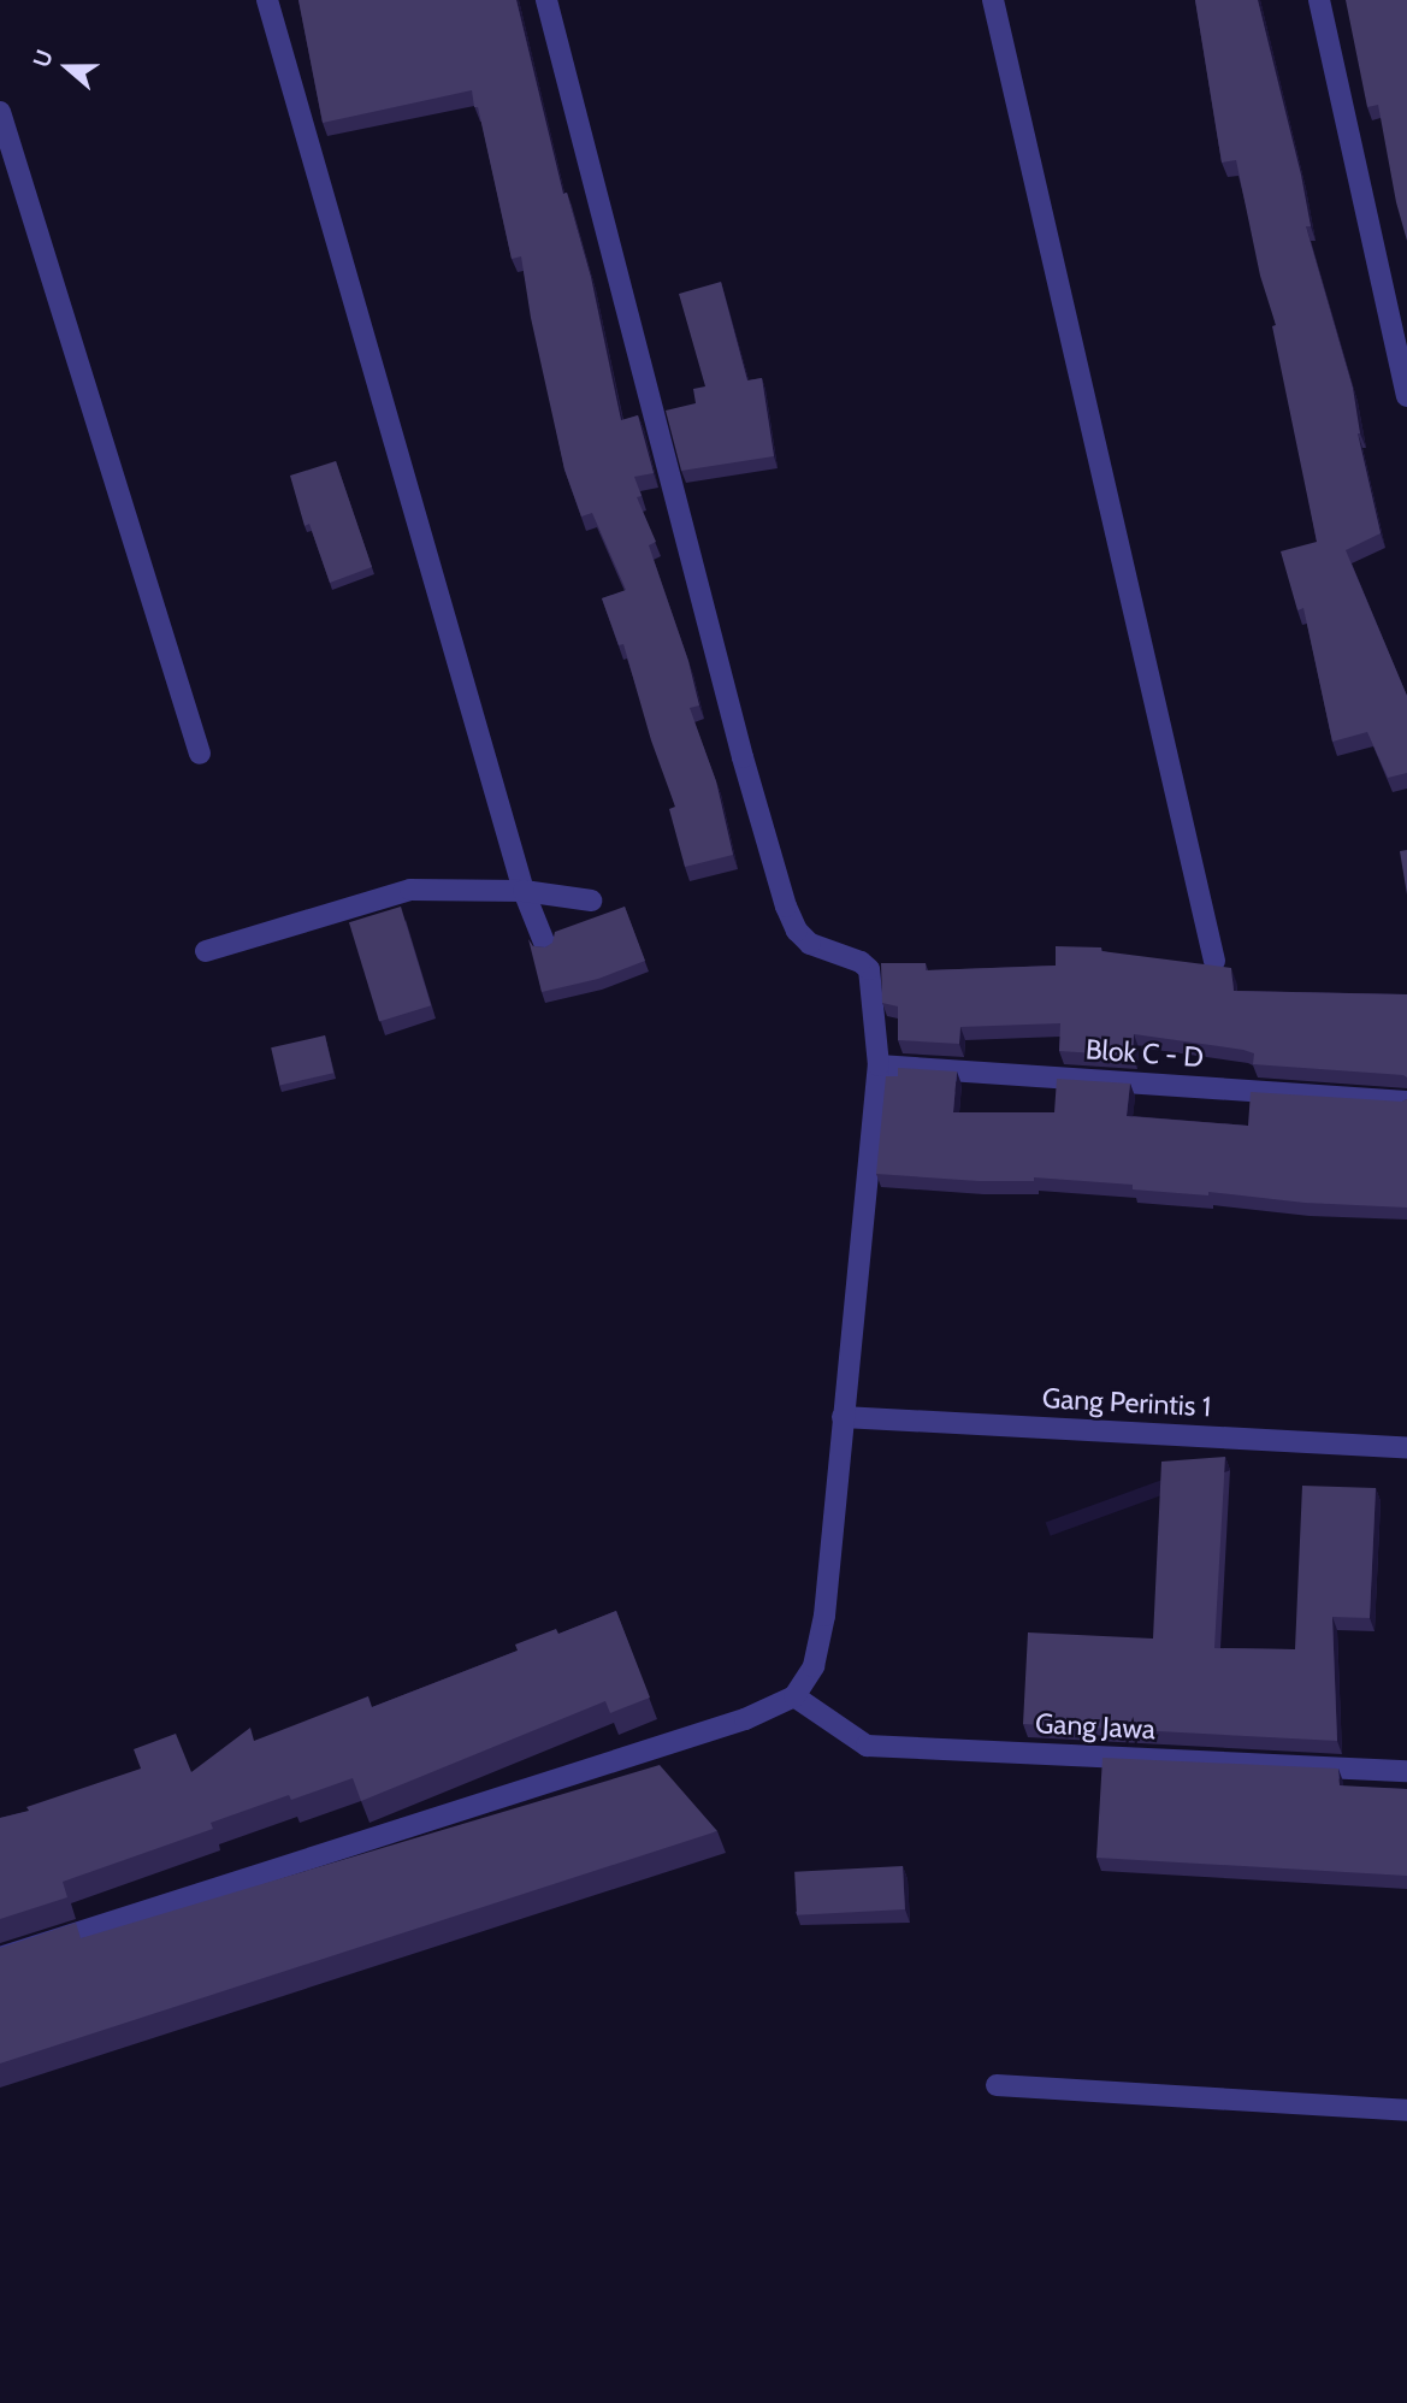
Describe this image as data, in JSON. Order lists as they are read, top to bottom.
{
  "streets": {
    "street": ["Blok C - D", "Gang Perintis 1", "Gang Jawa"]
  },
  "north": "left"
}
